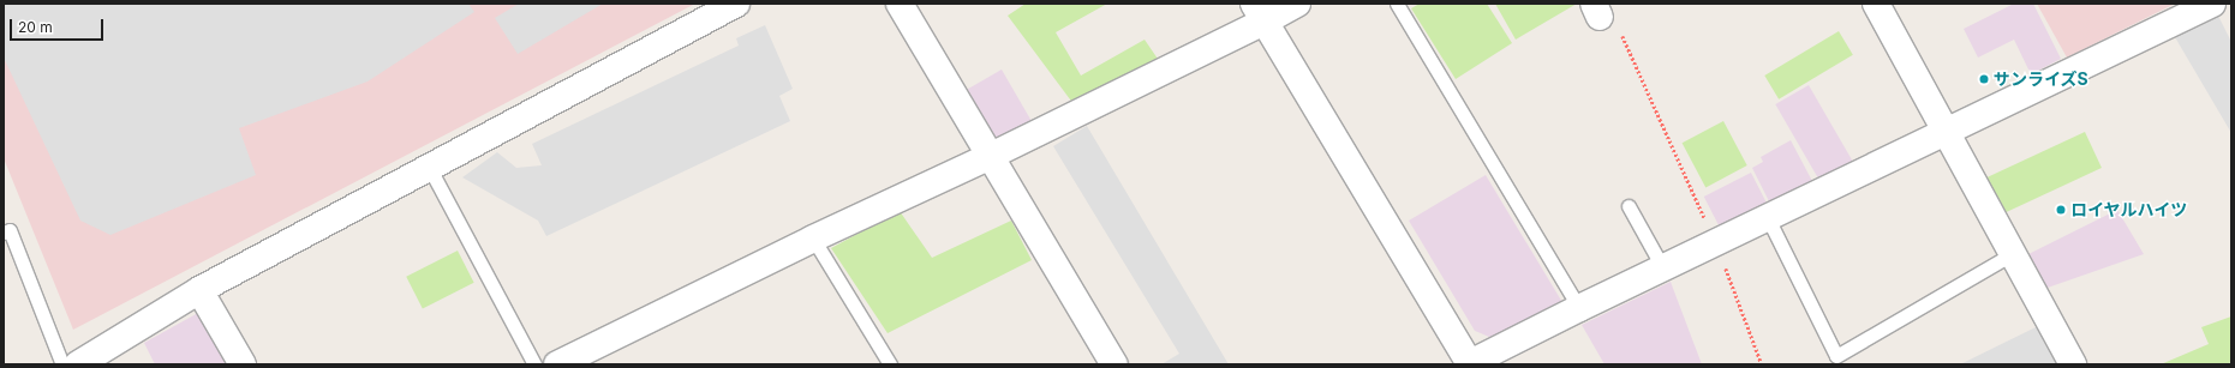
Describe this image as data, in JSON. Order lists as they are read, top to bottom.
{
  "places": ["サンライズS", "ロイヤルハイツ"],
  "scale_bar": "20 m"
}
